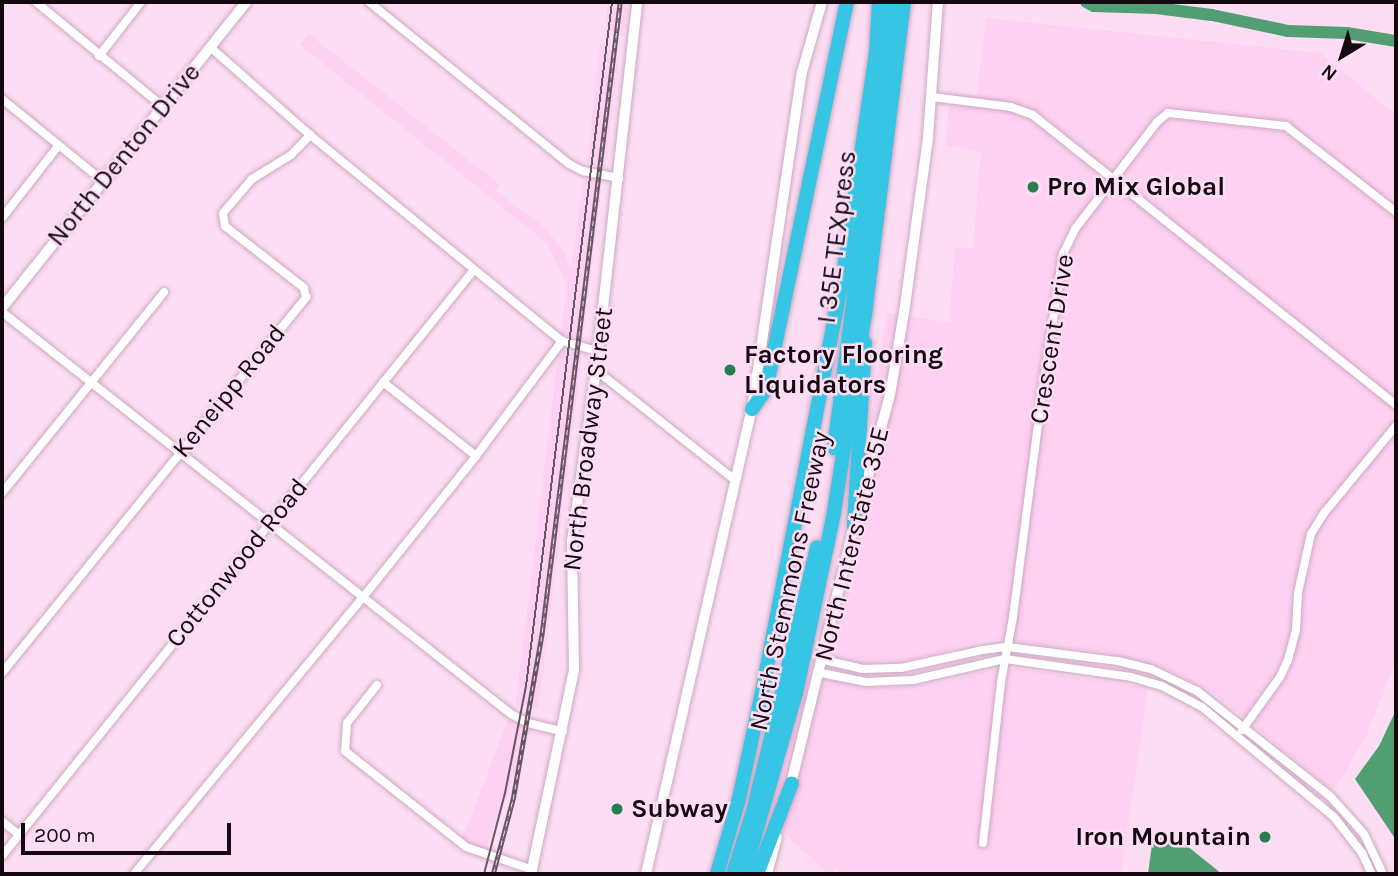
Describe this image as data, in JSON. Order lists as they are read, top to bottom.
{
  "streets": {
    "highway": ["I 35E TEXpress", "North Stemmons Freeway"],
    "main road": ["North Interstate 35E"],
    "street": [
      "North Denton Drive",
      "Crescent Drive",
      "Keneipp Road",
      "North Broadway Street",
      "Cottonwood Road"
    ]
  },
  "crossings": [
    ["I 35E TEXpress", "North Stemmons Freeway"]
  ],
  "places": [
    "Pro Mix Global",
    "Factory Flooring Liquidators",
    "Subway",
    "Iron Mountain"
  ],
  "scale_bar": "200 m",
  "north": "bottom left"
}
